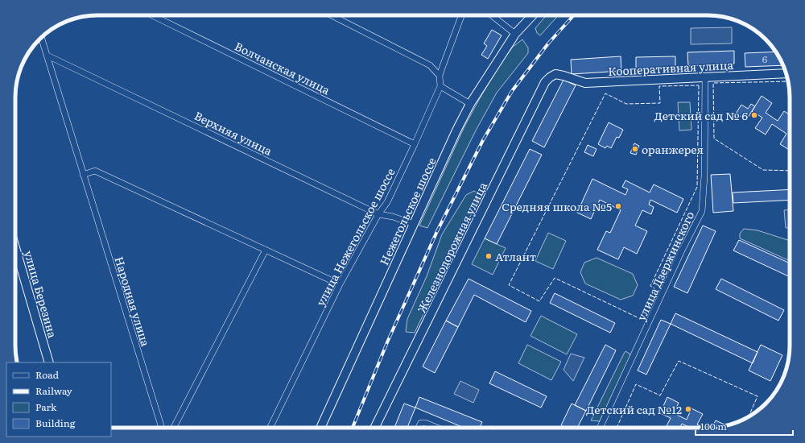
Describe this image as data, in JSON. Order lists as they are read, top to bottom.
{
  "streets": {
    "street": [
      "Волчанская улица",
      "Кооперативная улица",
      "Верхняя улица",
      "Нежегольское шоссе",
      "улица Нежегольское шоссе",
      "Железнодорожная улица",
      "улица Дзержинского",
      "улица Березина",
      "Народная улица"
    ]
  },
  "crossings": [
    ["Волчанская улица", "улица Нежегольское шоссе"],
    ["Кооперативная улица", "Железнодорожная улица"],
    ["Кооперативная улица", "улица Дзержинского"],
    ["Верхняя улица", "Нежегольское шоссе"],
    ["Верхняя улица", "улица Нежегольское шоссе"],
    ["Верхняя улица", "Народная улица"]
  ],
  "places": [
    "Детский сад № 6",
    "оранжерея",
    "Средняя школа №5",
    "Атлант",
    "Детский сад №12"
  ],
  "house_numbers": ["6"],
  "legend": [
    "Road",
    "Railway",
    "Park",
    "Building"
  ],
  "scale_bar": "100 m"
}
